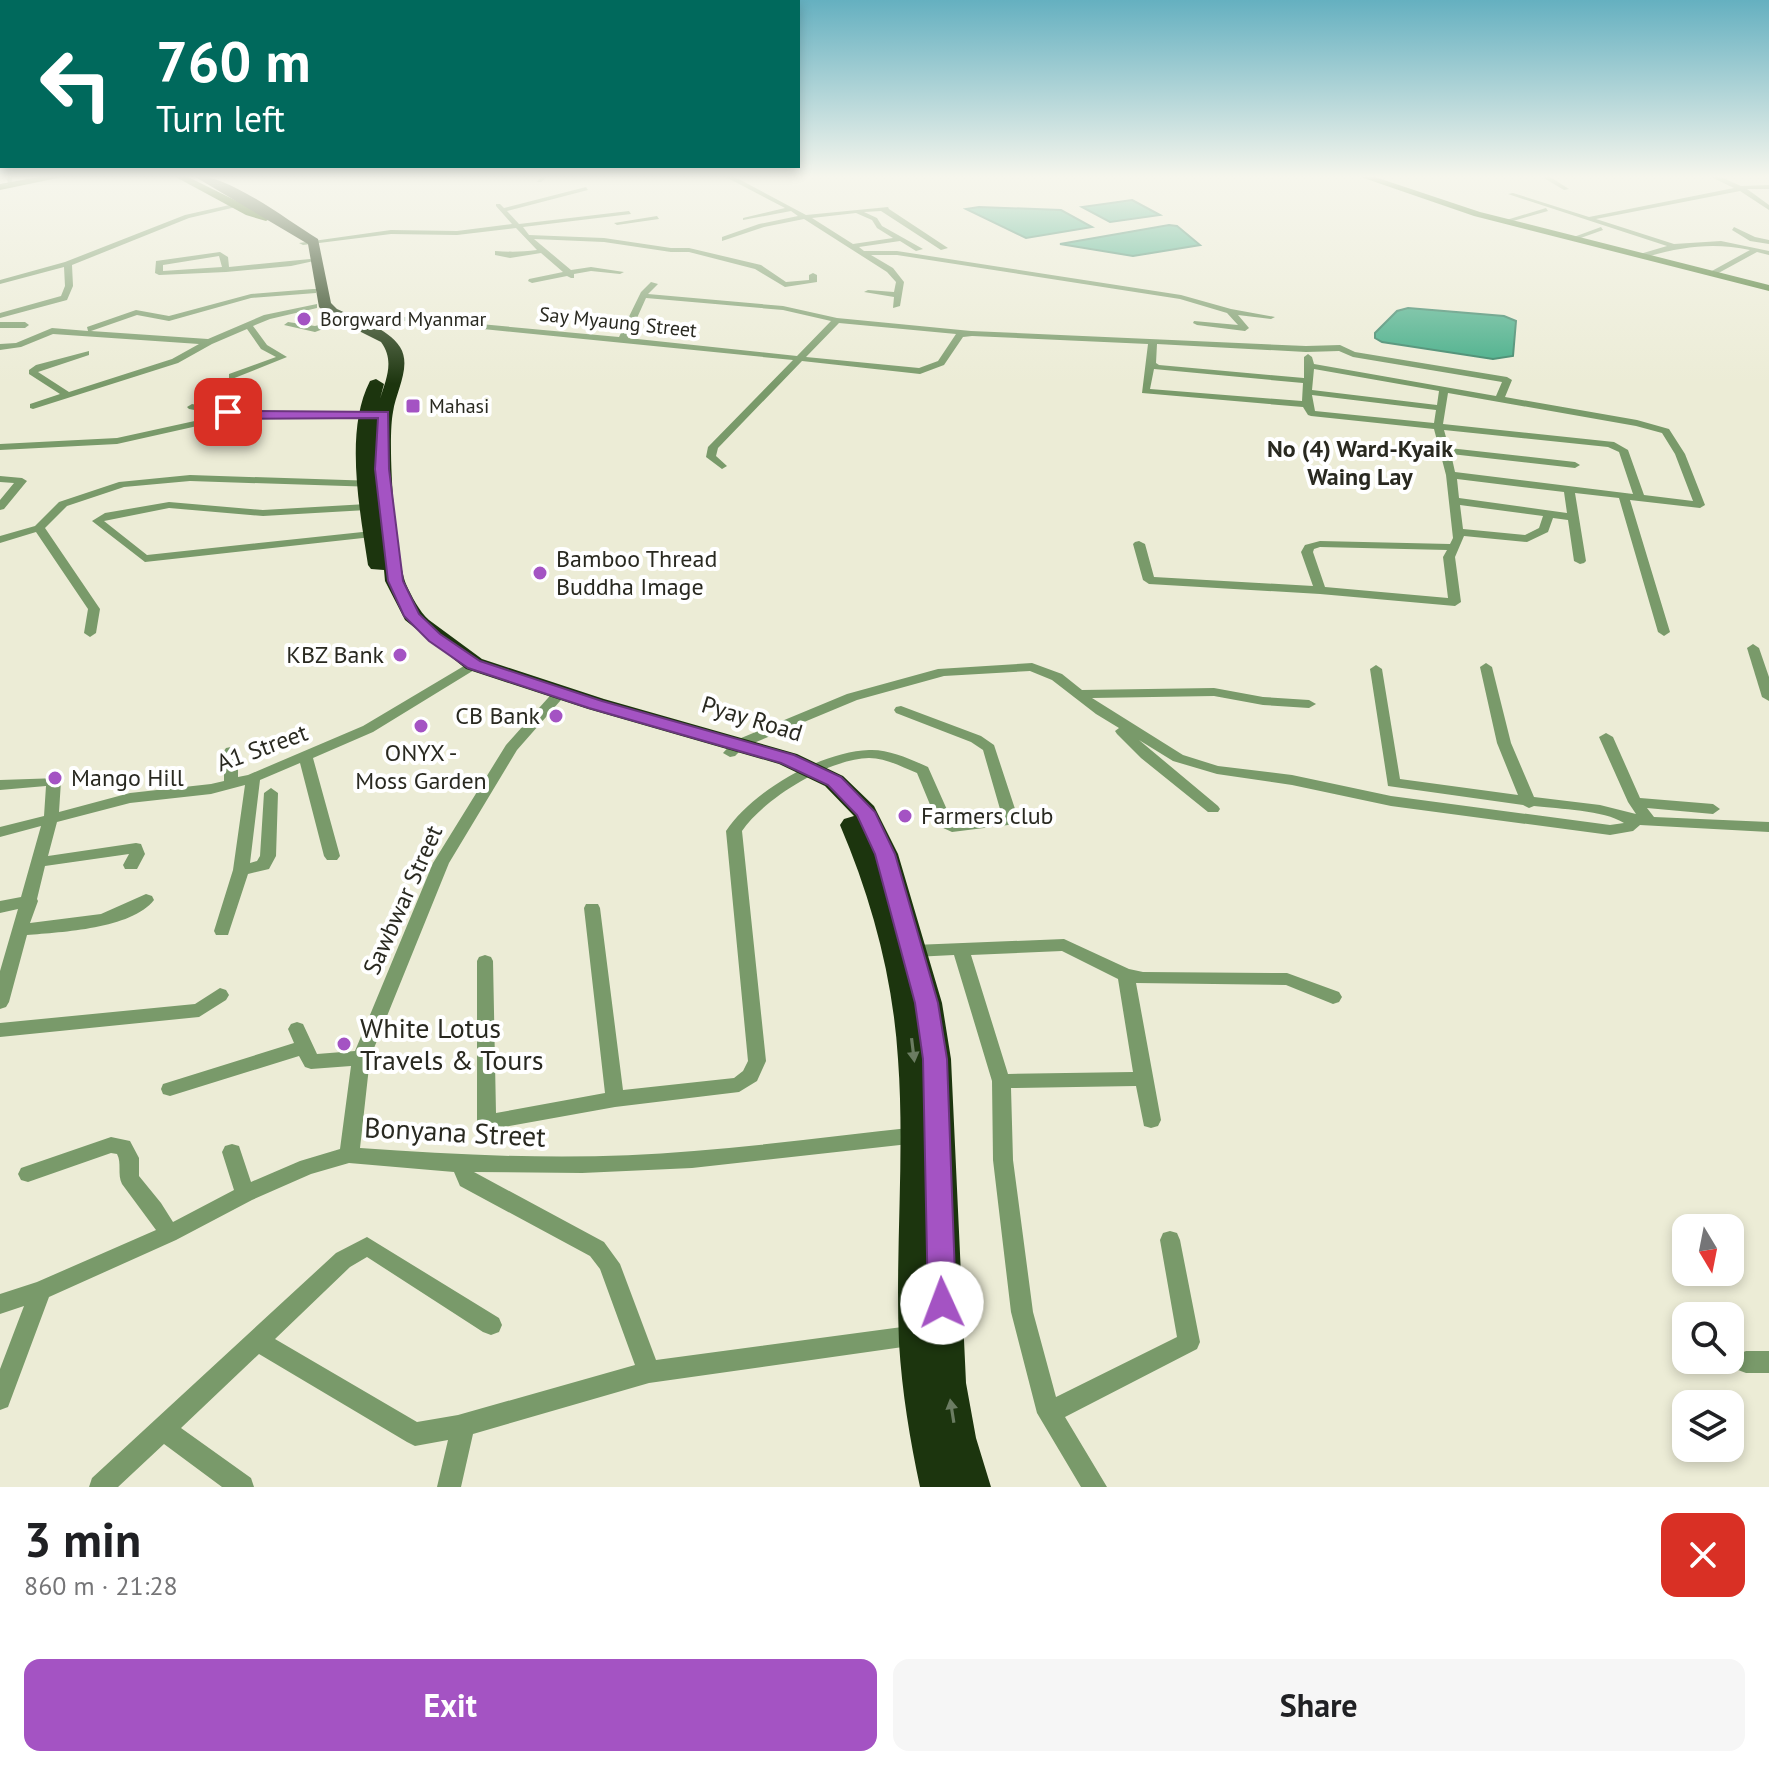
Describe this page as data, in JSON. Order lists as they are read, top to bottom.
{
  "streets": {
    "highway": ["Pyay Road"],
    "street": [
      "Say Myaung Street",
      "A1 Street",
      "Sawbwar Street",
      "Bonyana Street"
    ]
  },
  "crossings": [
    ["Say Myaung Street", "Pyay Road"],
    ["Pyay Road", "A1 Street"],
    ["Pyay Road", "Sawbwar Street"],
    ["Pyay Road", "Bonyana Street"],
    ["Sawbwar Street", "Bonyana Street"]
  ],
  "districts": ["No (4) Ward-Kyaik Waing Lay"],
  "places": {
    "other": [
      "Borgward Myanmar",
      "Bamboo Thread Buddha Image",
      "KBZ Bank",
      "CB Bank",
      "ONYX - Moss Garden",
      "Mango Hill",
      "Farmers club",
      "White Lotus Travels & Tours"
    ],
    "transit": ["Mahasi"]
  },
  "north": "bottom",
  "page": {
    "turn": ["760 m", "Turn left"],
    "heading": ["3 min", "860 m · 21:28"],
    "buttons": ["Exit", "Share"]
  }
}
